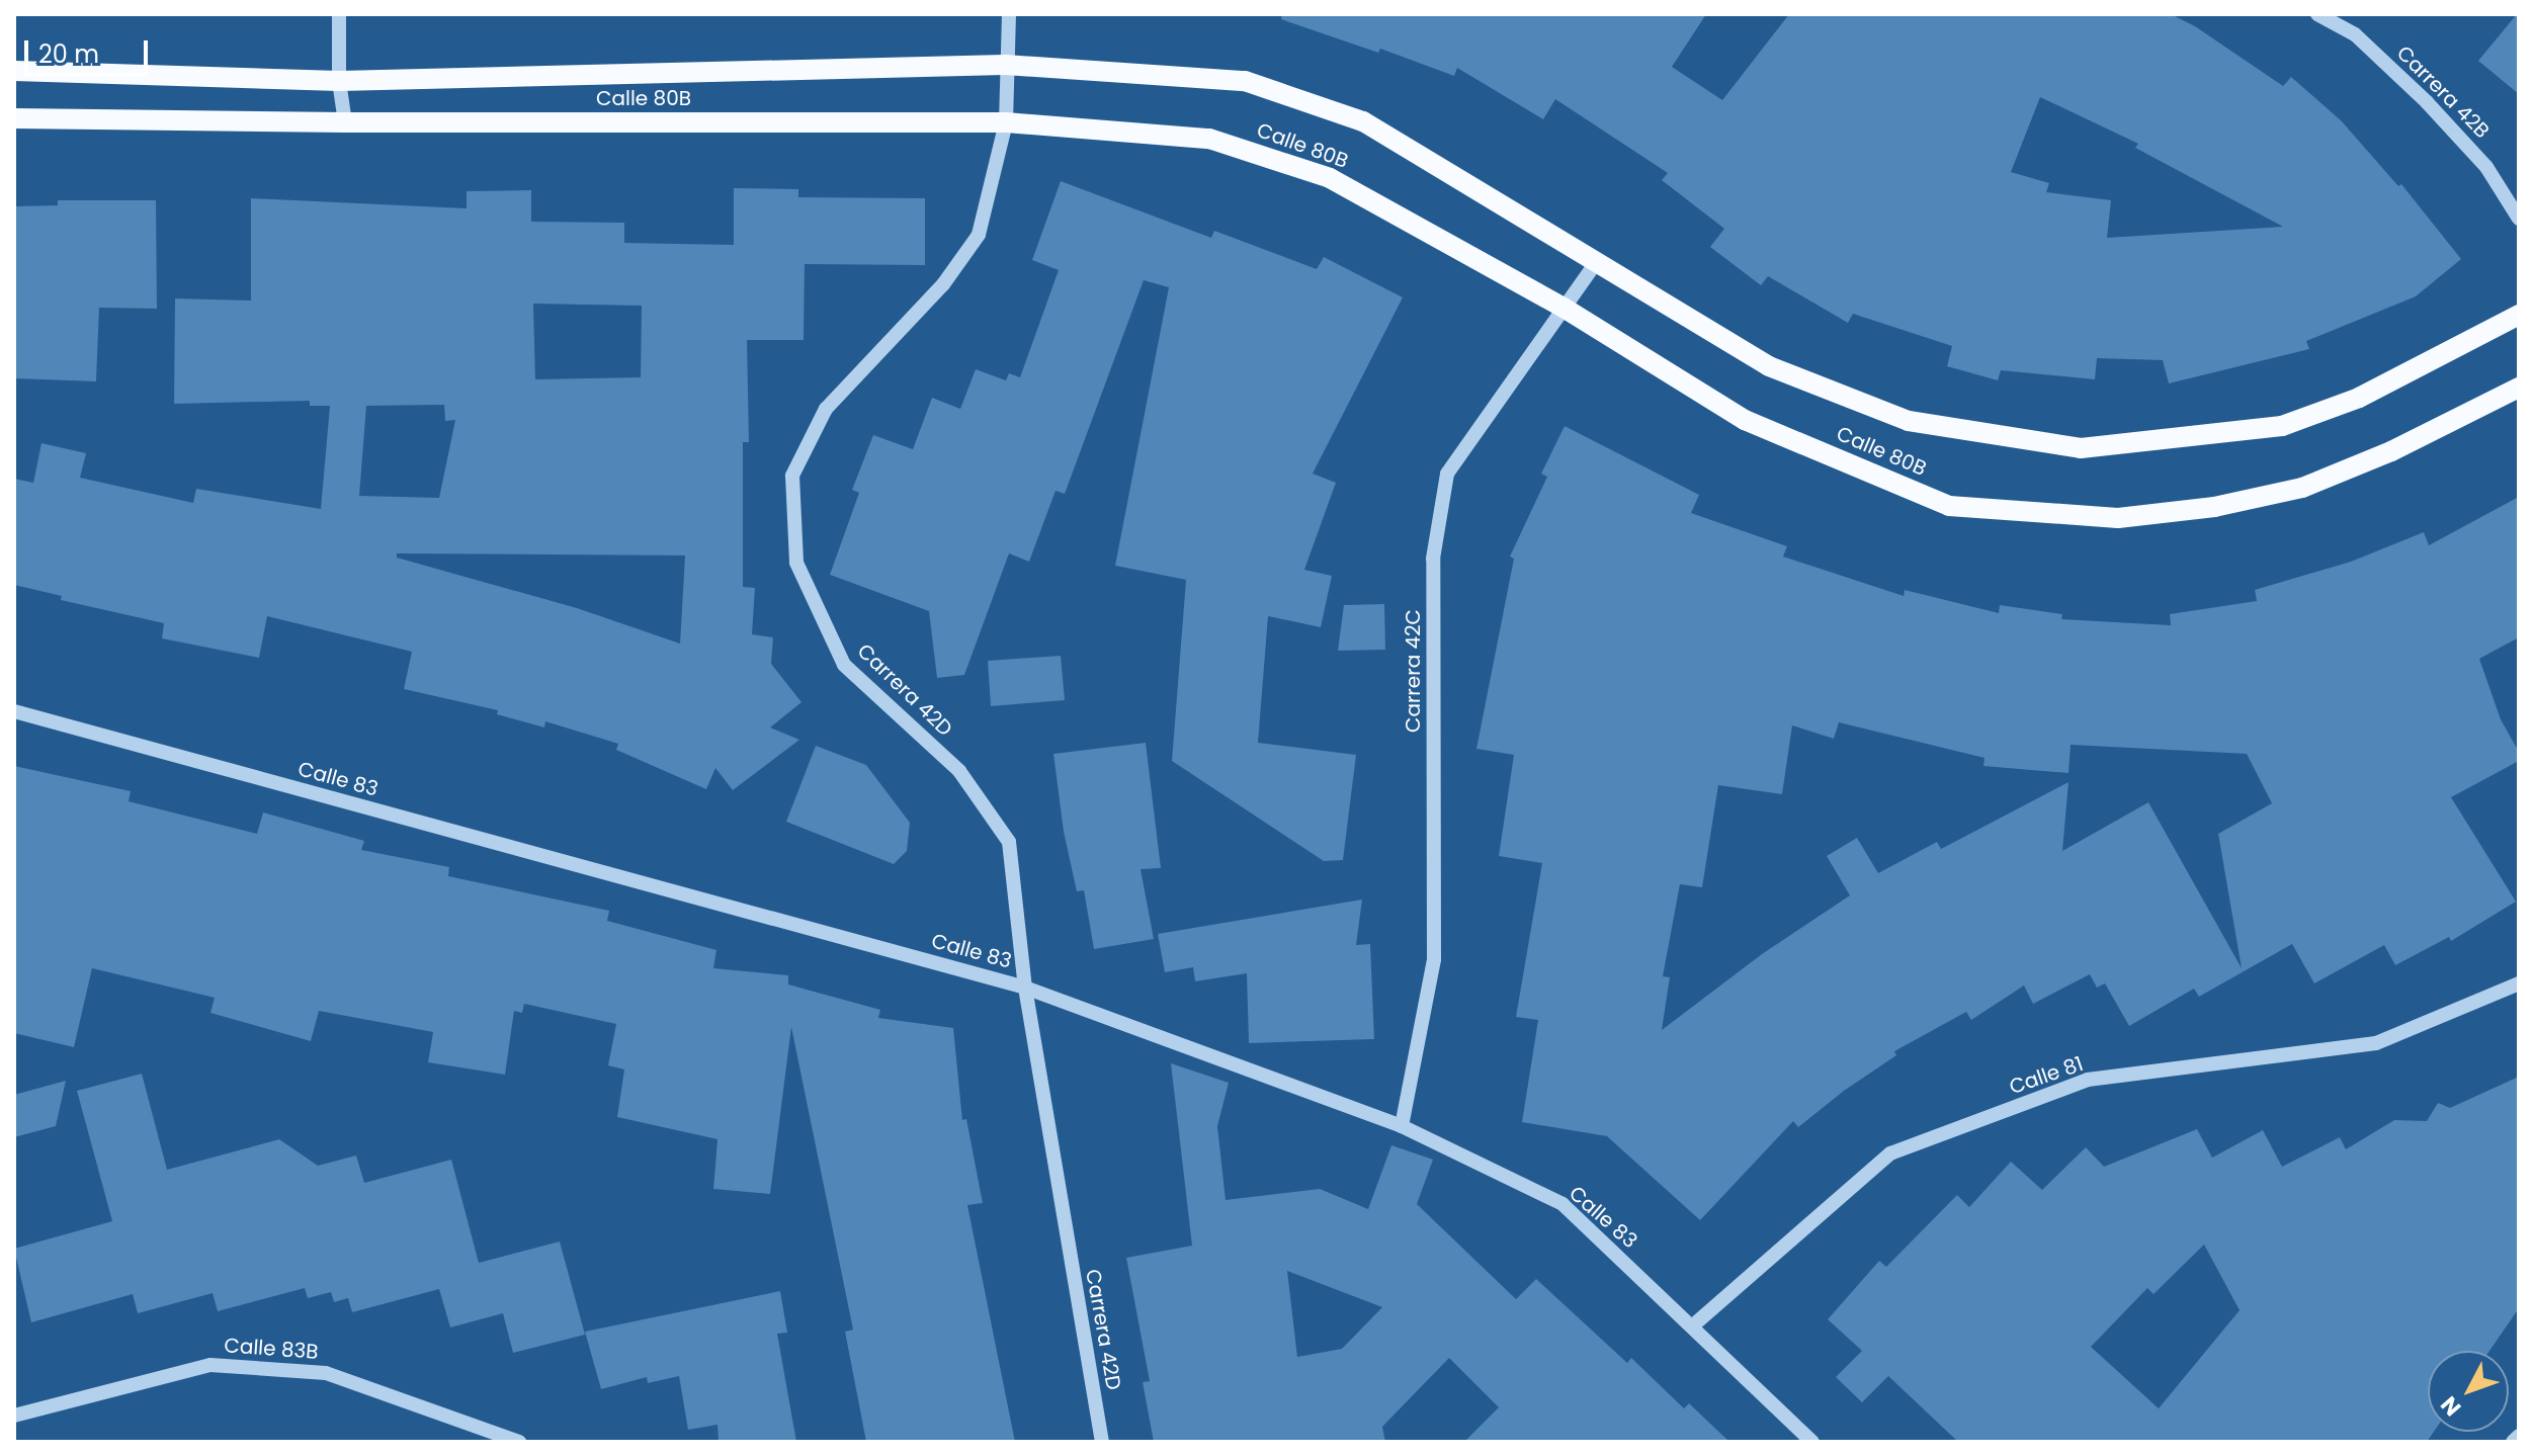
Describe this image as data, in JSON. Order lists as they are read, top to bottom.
{
  "streets": {
    "main road": ["Calle 80B"],
    "street": [
      "Carrera 42B",
      "Carrera 42C",
      "Carrera 42D",
      "Calle 83",
      "Calle 81",
      "Calle 83B"
    ]
  },
  "crossings": [
    ["Calle 80B", "Carrera 42C"],
    ["Calle 80B", "Carrera 42D"],
    ["Carrera 42C", "Calle 83"],
    ["Carrera 42D", "Calle 83"],
    ["Calle 83", "Calle 81"]
  ],
  "scale_bar": "20 m",
  "north": "bottom left"
}
